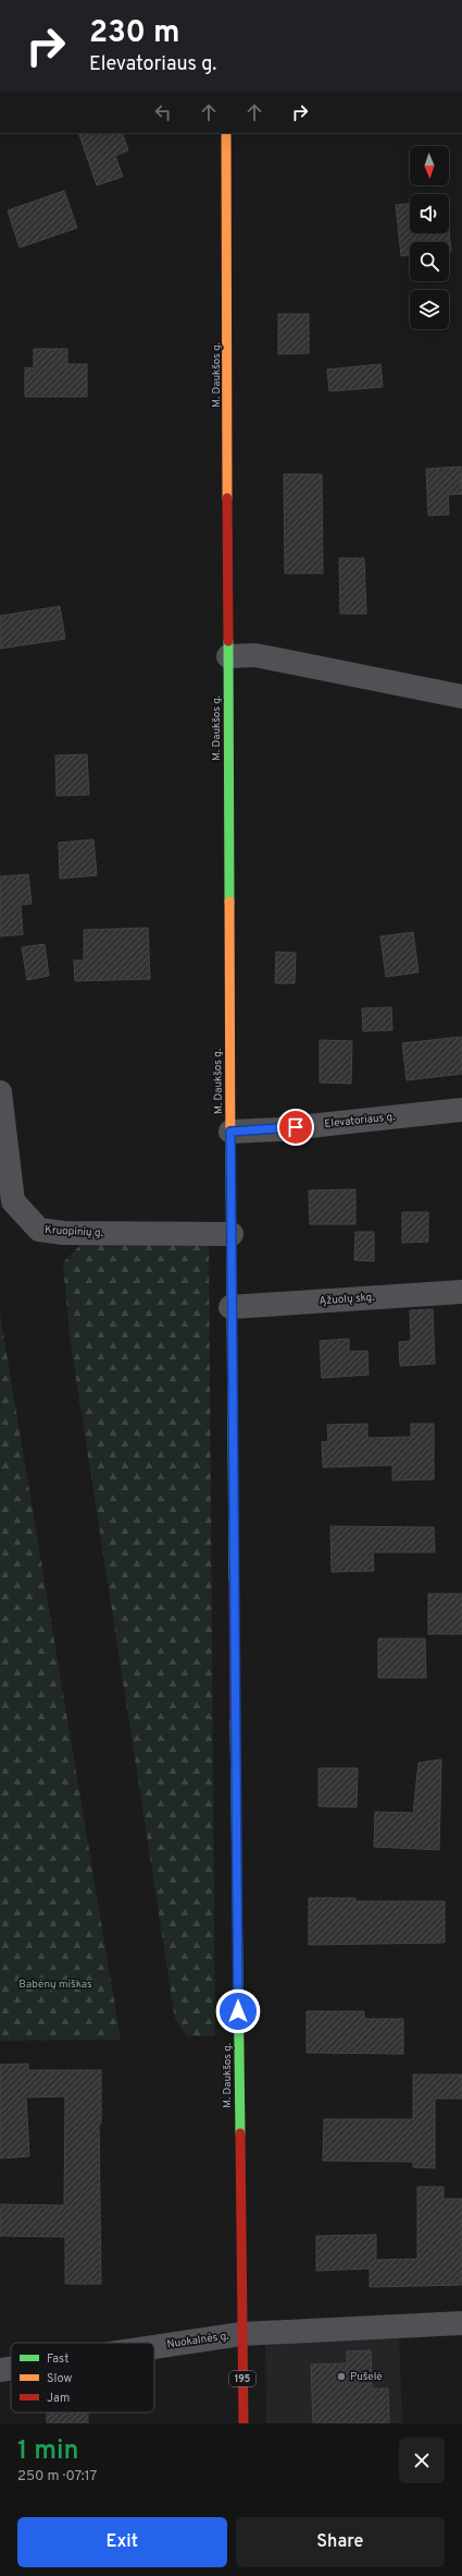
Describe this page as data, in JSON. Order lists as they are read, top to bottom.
{
  "streets": {
    "main road": ["M. Daukšos g.", "195"],
    "street": [
      "Elevatoriaus g.",
      "Kruopinių g.",
      "Ąžuolų skg.",
      "Nuokalnės g."
    ]
  },
  "crossings": [
    ["M. Daukšos g.", "Elevatoriaus g."],
    ["M. Daukšos g.", "Kruopinių g."],
    ["M. Daukšos g.", "Ąžuolų skg."],
    ["M. Daukšos g.", "Nuokalnės g."]
  ],
  "parks": ["Babėnų miškas"],
  "places": ["Pušelė"],
  "legend": ["Fast", "Slow", "Jam"],
  "north": "bottom",
  "page": {
    "turn": ["230 m", "Elevatoriaus g."],
    "heading": ["1 min", "250 m · 07:17"],
    "buttons": ["Exit", "Share"]
  }
}
